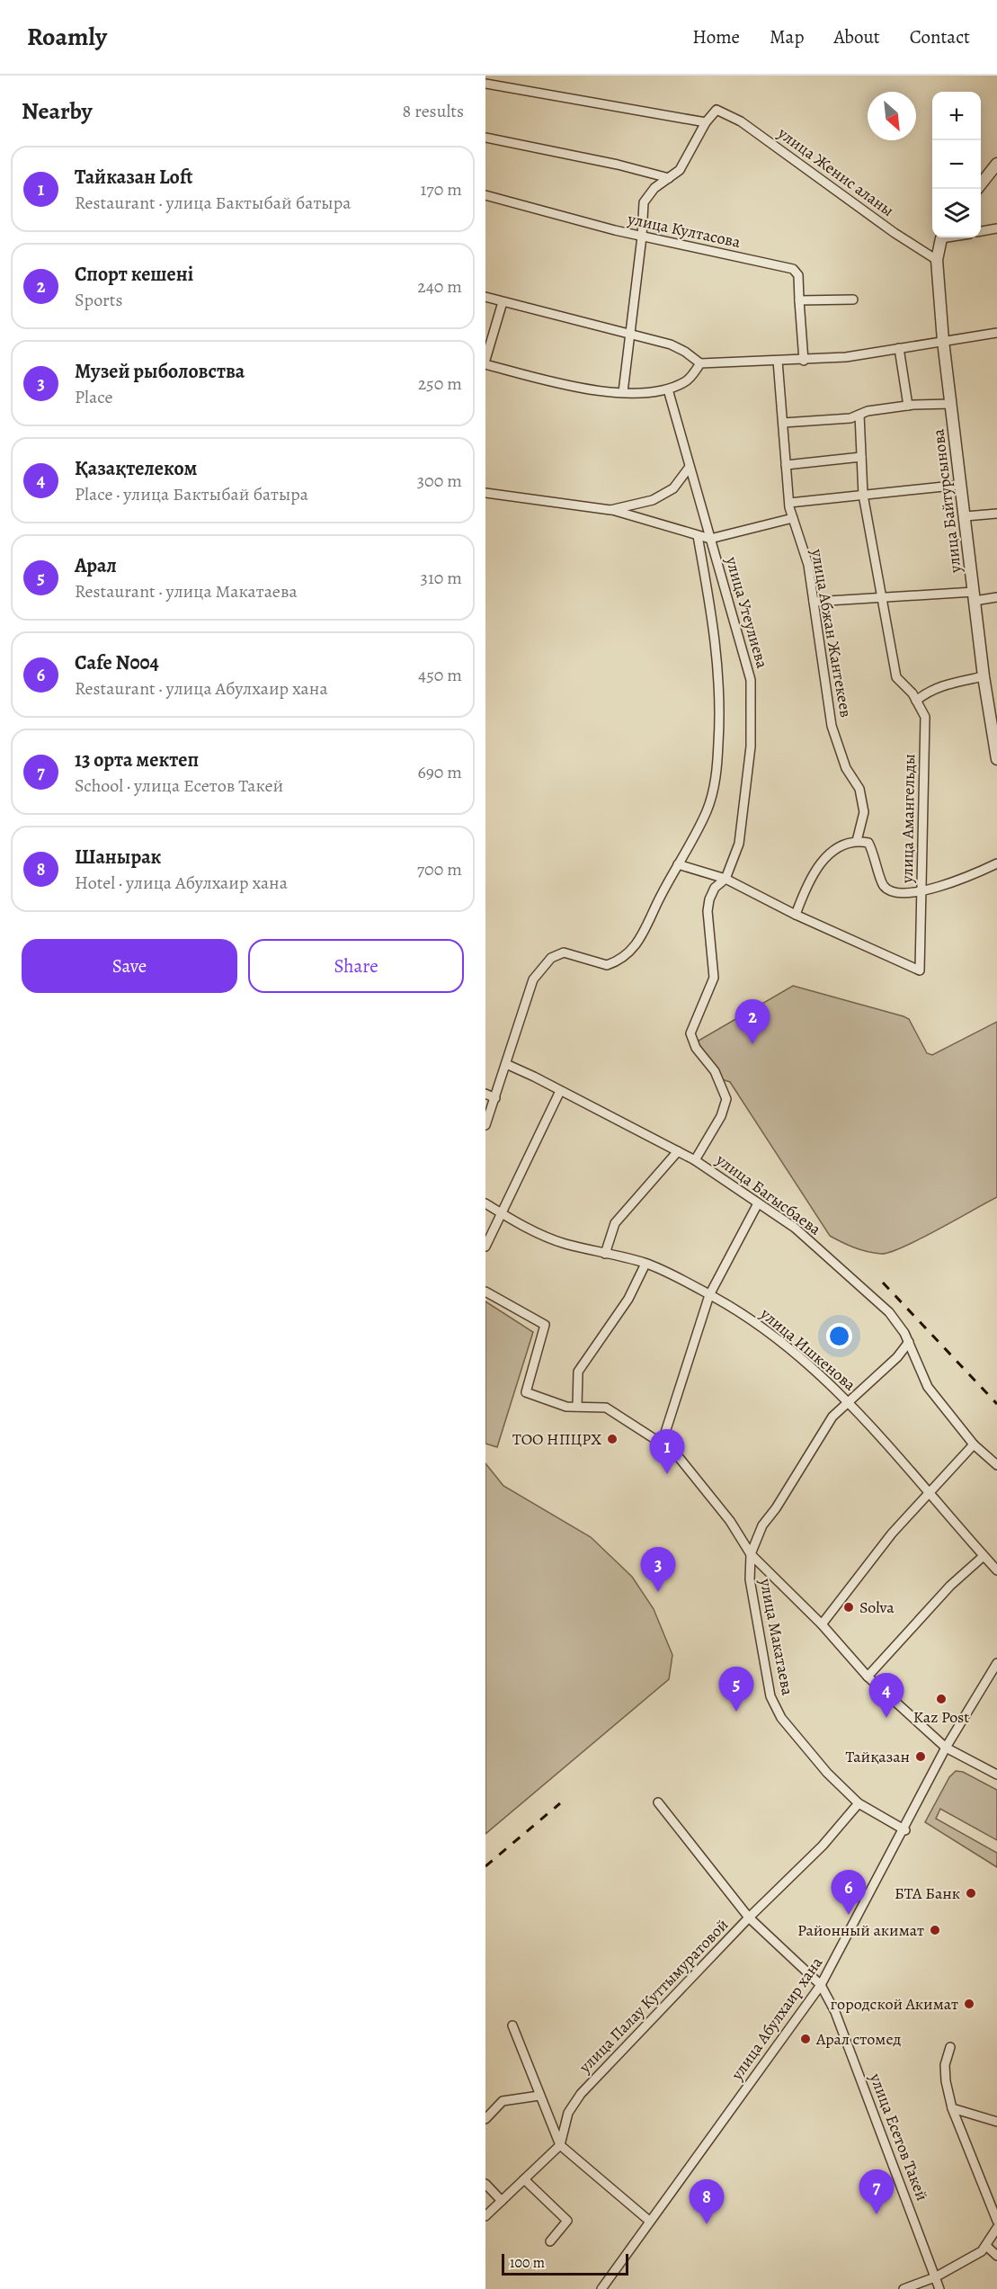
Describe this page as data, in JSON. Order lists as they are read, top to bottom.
{
  "streets": {
    "street": [
      "улица Женис аланы",
      "улица Култасова",
      "улица Байтурсынова",
      "улица Утеулиева",
      "улица Абжан Жантекеев",
      "улица Амангельды",
      "улица Багысбаева",
      "улица Ишкенова",
      "улица Макатаева",
      "улица Палау Куттымуратовой",
      "улица Абулхаир хана",
      "улица Есетов Такей"
    ]
  },
  "crossings": [
    ["улица Женис аланы", "улица Байтурсынова"],
    ["улица Утеулиева", "улица Багысбаева"],
    ["улица Макатаева", "улица Палау Куттымуратовой"],
    ["улица Макатаева", "улица Абулхаир хана"],
    ["улица Палау Куттымуратовой", "улица Есетов Такей"],
    ["улица Абулхаир хана", "улица Есетов Такей"]
  ],
  "places": [
    "ТОО НПЦРХ",
    "Solva",
    "Kaz Post",
    "Тайқазан",
    "БТА Банк",
    "Районный акимат",
    "городской Акимат",
    "Арал стомед"
  ],
  "scale_bar": "100 m",
  "north": "bottom right",
  "page": {
    "header": "Roamly",
    "nav": [
      "Home",
      "Map",
      "About",
      "Contact"
    ],
    "heading": ["Nearby", "8 results"],
    "map_buttons": ["+", "−"],
    "list": [
      {
        "mark": "1",
        "name": "Тайказан Loft",
        "note": "Restaurant · улица Бактыбай батыра",
        "value": "170 m"
      },
      {
        "mark": "2",
        "name": "Спорт кешені",
        "note": "Sports",
        "value": "240 m"
      },
      {
        "mark": "3",
        "name": "Музей рыболовства",
        "note": "Place",
        "value": "250 m"
      },
      {
        "mark": "4",
        "name": "Қазақтелеком",
        "note": "Place · улица Бактыбай батыра",
        "value": "300 m"
      },
      {
        "mark": "5",
        "name": "Арал",
        "note": "Restaurant · улица Макатаева",
        "value": "310 m"
      },
      {
        "mark": "6",
        "name": "Cafe N004",
        "note": "Restaurant · улица Абулхаир хана",
        "value": "450 m"
      },
      {
        "mark": "7",
        "name": "13 орта мектеп",
        "note": "School · улица Есетов Такей",
        "value": "690 m"
      },
      {
        "mark": "8",
        "name": "Шанырак",
        "note": "Hotel · улица Абулхаир хана",
        "value": "700 m"
      }
    ],
    "buttons": ["Save", "Share"],
    "pins": [
      "2",
      "1",
      "3",
      "5",
      "4",
      "6",
      "7",
      "8"
    ],
    "scale": "100 m"
  }
}
